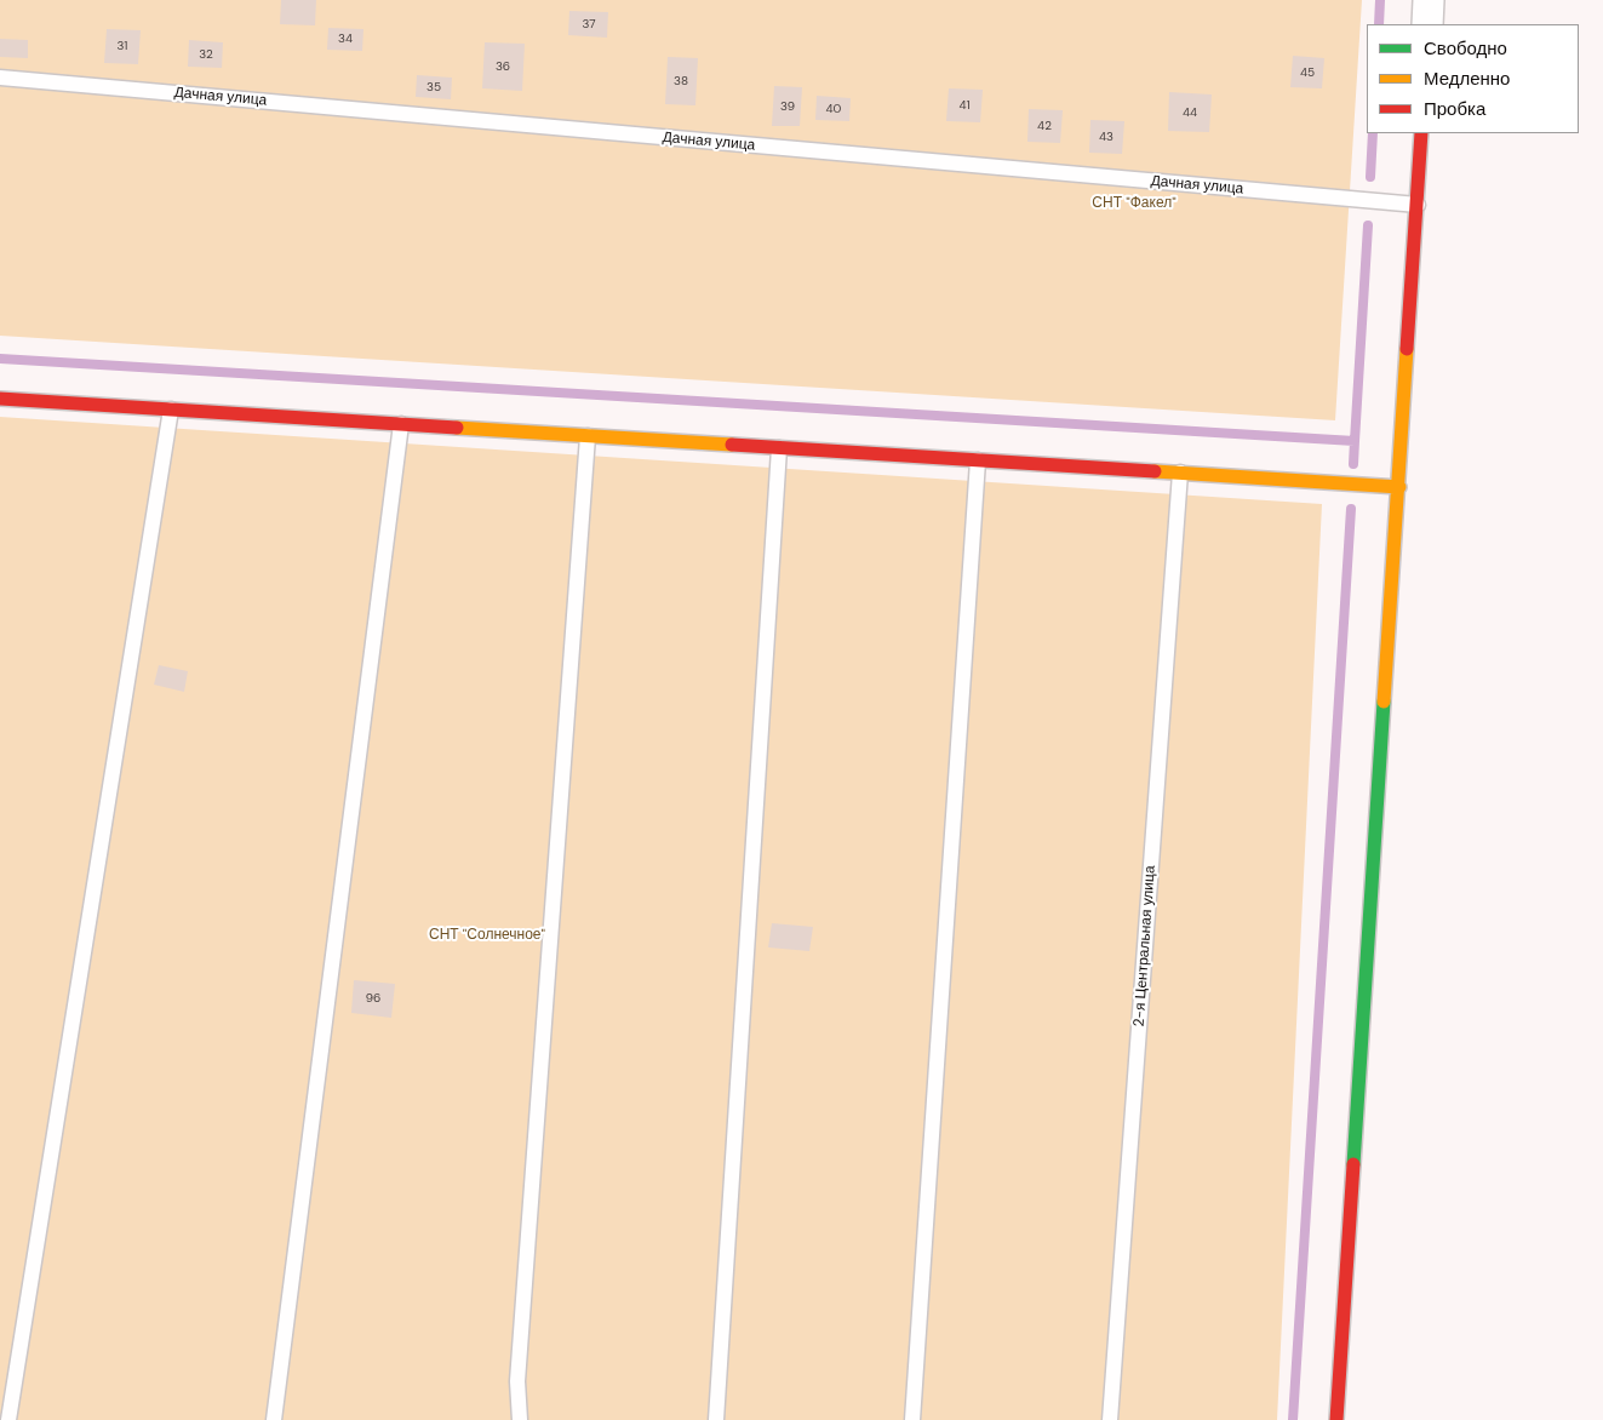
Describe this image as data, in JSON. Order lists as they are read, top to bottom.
{
  "streets": {
    "lane": ["Дачная улица", "2-я Центральная улица"]
  },
  "parks": ["СНТ \"Факел\"", "СНТ \"Солнечное\""],
  "house_numbers": [
    "37",
    "34",
    "31",
    "32",
    "36",
    "45",
    "38",
    "35",
    "41",
    "39",
    "40",
    "44",
    "42",
    "43",
    "96"
  ],
  "legend": ["Свободно", "Медленно", "Пробка"]
}
